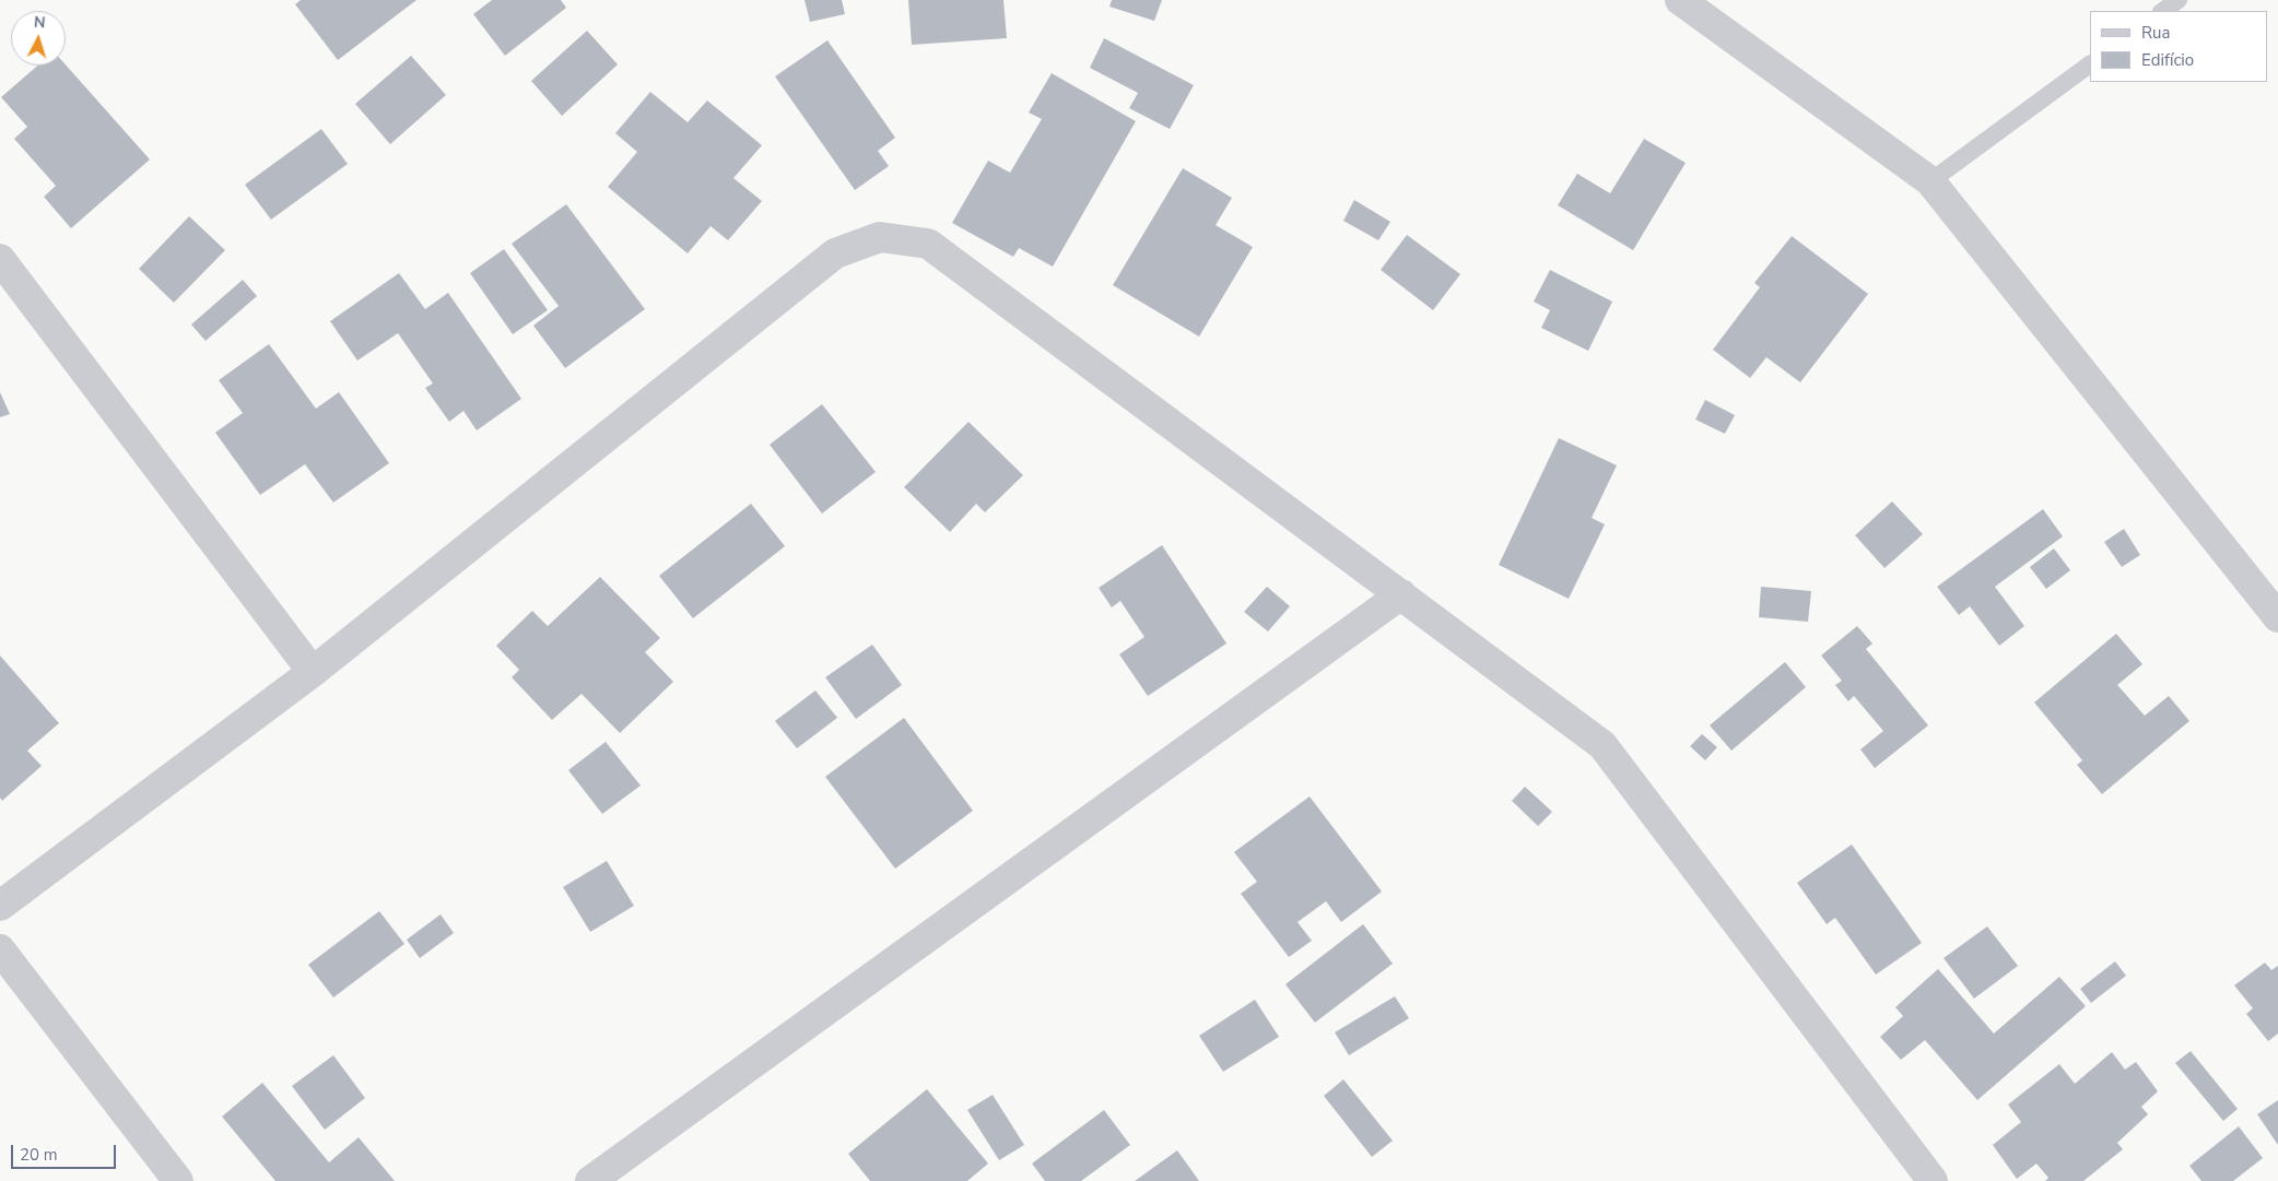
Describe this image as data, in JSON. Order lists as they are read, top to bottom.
{
  "legend": ["Rua", "Edifício"],
  "scale_bar": "20 m",
  "north": "top"
}
